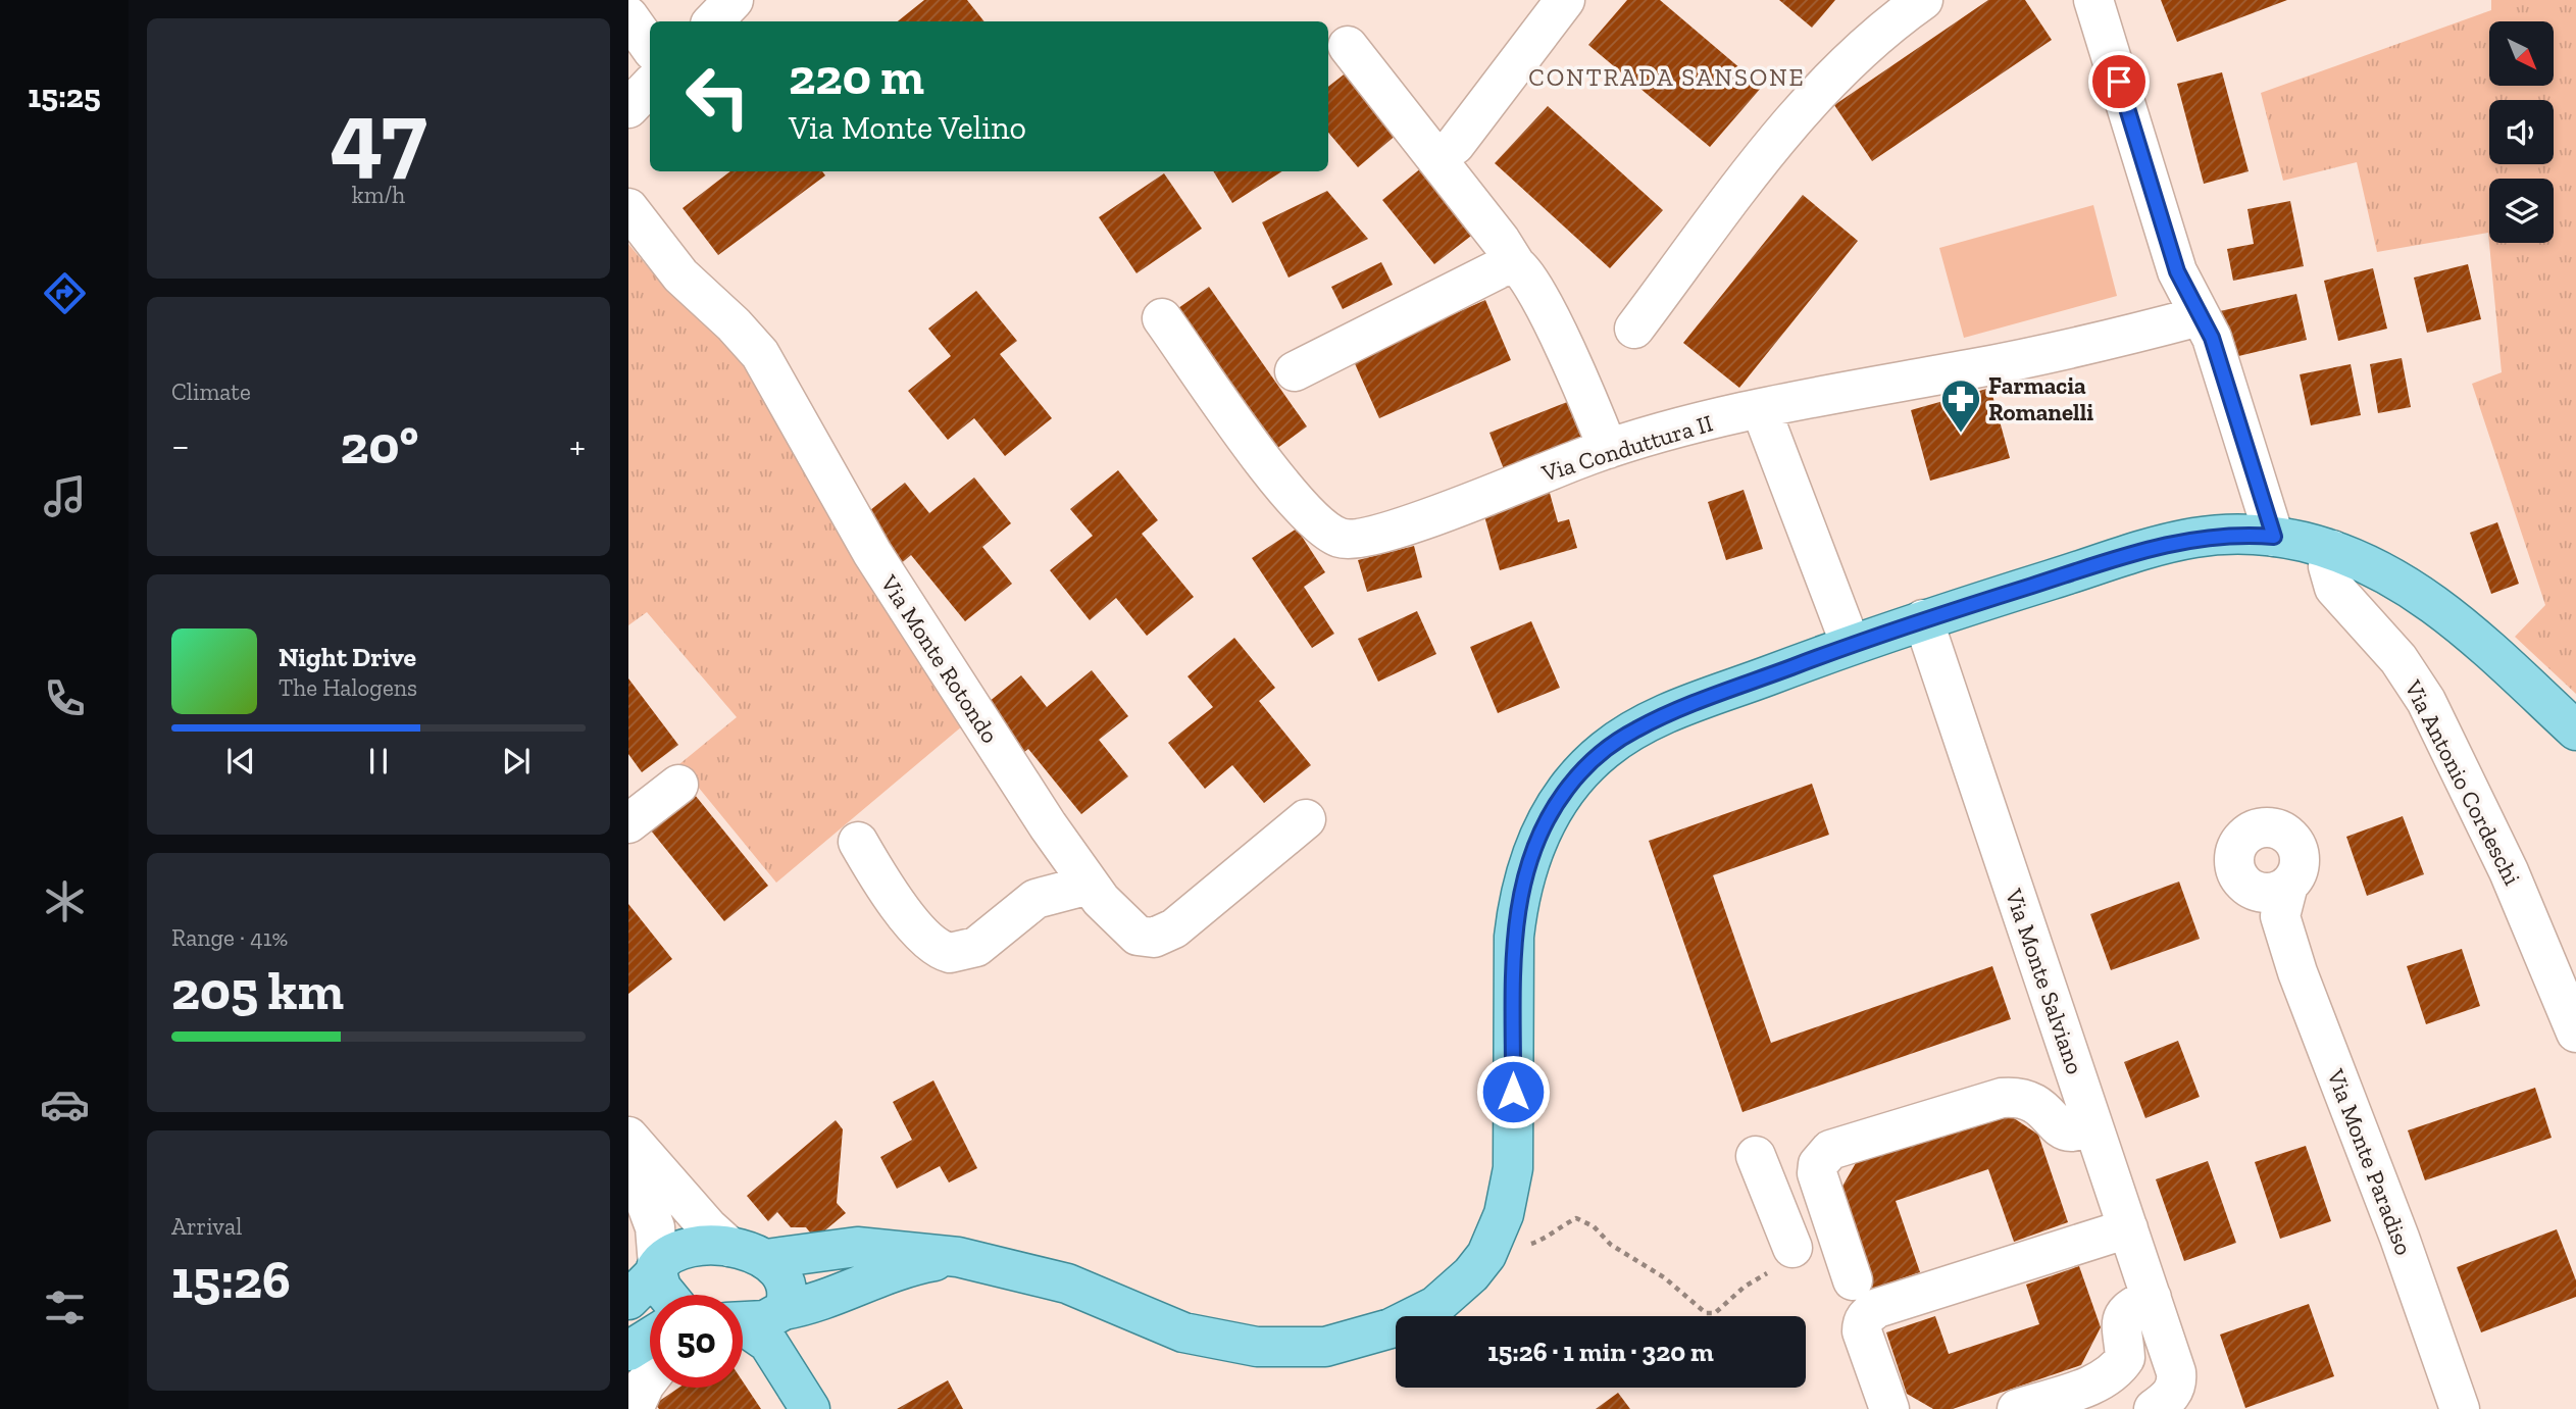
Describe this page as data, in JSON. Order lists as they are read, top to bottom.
{
  "streets": {
    "street": [
      "Via Conduttura II",
      "Via Monte Rotondo",
      "Via Antonio Cordeschi",
      "Via Monte Salviano",
      "Via Monte Paradiso"
    ]
  },
  "districts": ["CONTRADA SANSONE"],
  "places": {
    "pharmacy": ["Farmacia Romanelli"]
  },
  "north": "bottom right",
  "page": {
    "tabs": "15:25",
    "tile": [
      ["47", "km/h"],
      "Climate",
      ["Range · 41%", "205 km"],
      ["Arrival", "15:26"]
    ],
    "turn": ["220 m", "Via Monte Velino"],
    "heat": ["−", "20°", "+"],
    "song": ["Night Drive", "The Halogens"],
    "limit": "50",
    "trip": "15:26 · 1 min · 320 m"
  }
}
